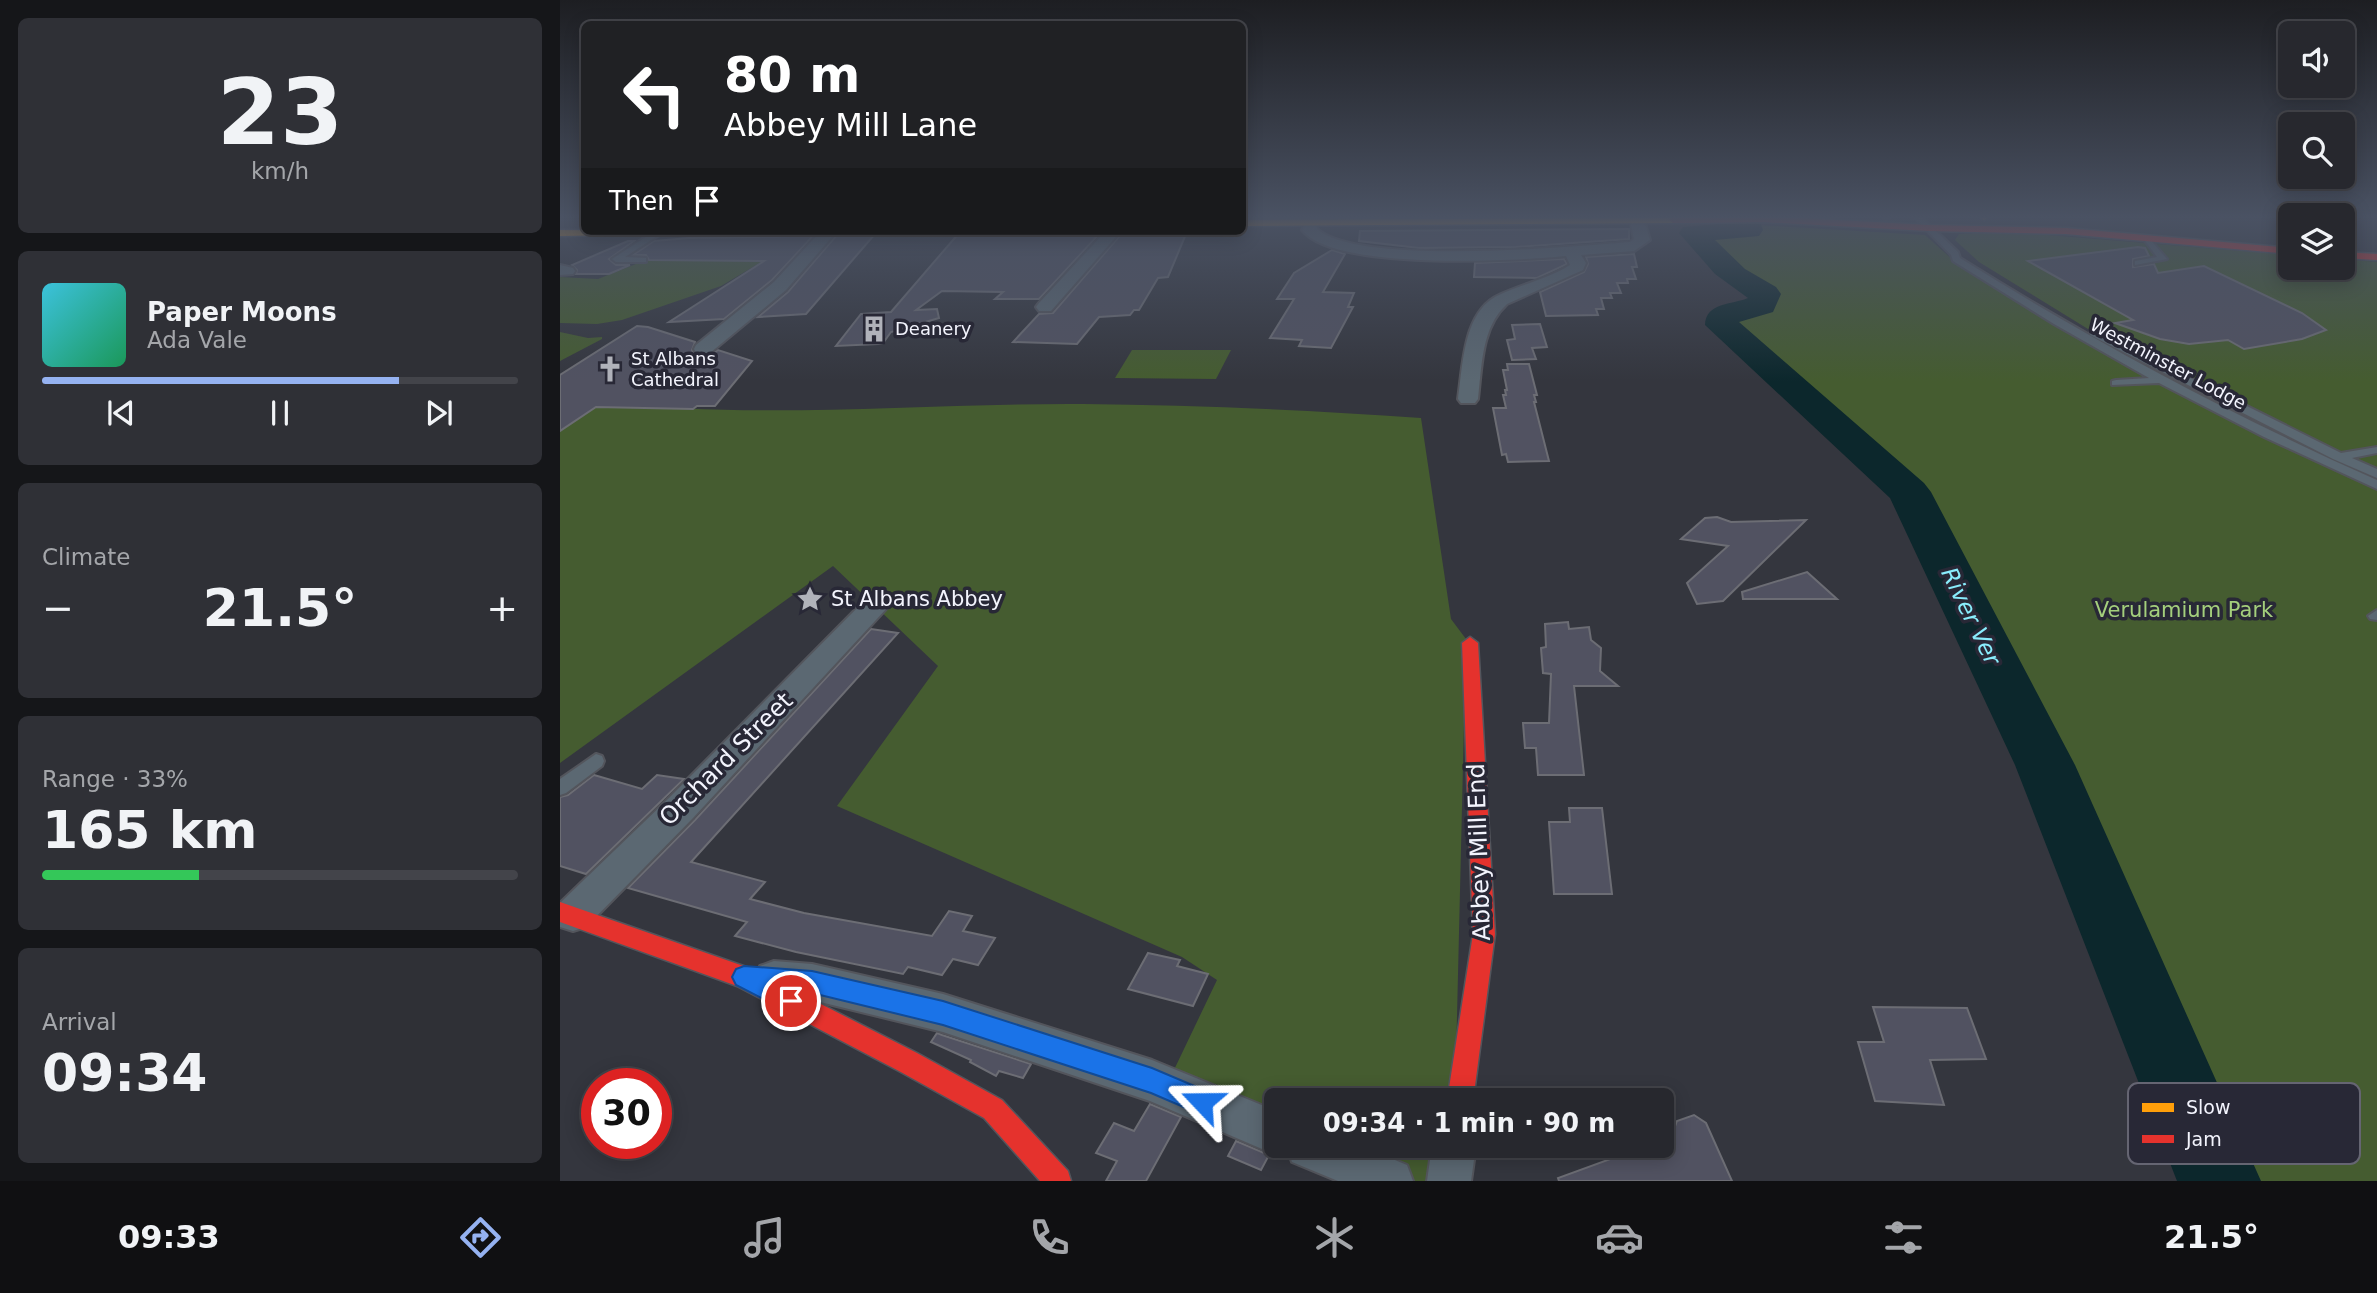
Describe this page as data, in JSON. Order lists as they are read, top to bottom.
{
  "streets": {
    "main road": ["Abbey Mill End"],
    "street": ["Orchard Street"],
    "lane": ["Westminster Lodge"]
  },
  "water": ["River Ver"],
  "parks": ["Verulamium Park"],
  "places": {
    "building": ["Deanery"],
    "church": ["St Albans Cathedral"],
    "place": ["St Albans Abbey"]
  },
  "legend": ["Slow", "Jam"],
  "page": {
    "tile": [
      ["23", "km/h"],
      "Climate",
      ["Range · 33%", "165 km"],
      ["Arrival", "09:34"]
    ],
    "turn": ["80 m", "Abbey Mill Lane"],
    "then": "Then",
    "song": ["Paper Moons", "Ada Vale"],
    "heat": ["−", "21.5°", "+"],
    "limit": "30",
    "trip": "09:34 · 1 min · 90 m",
    "tabs": ["09:33", "21.5°"]
  }
}
